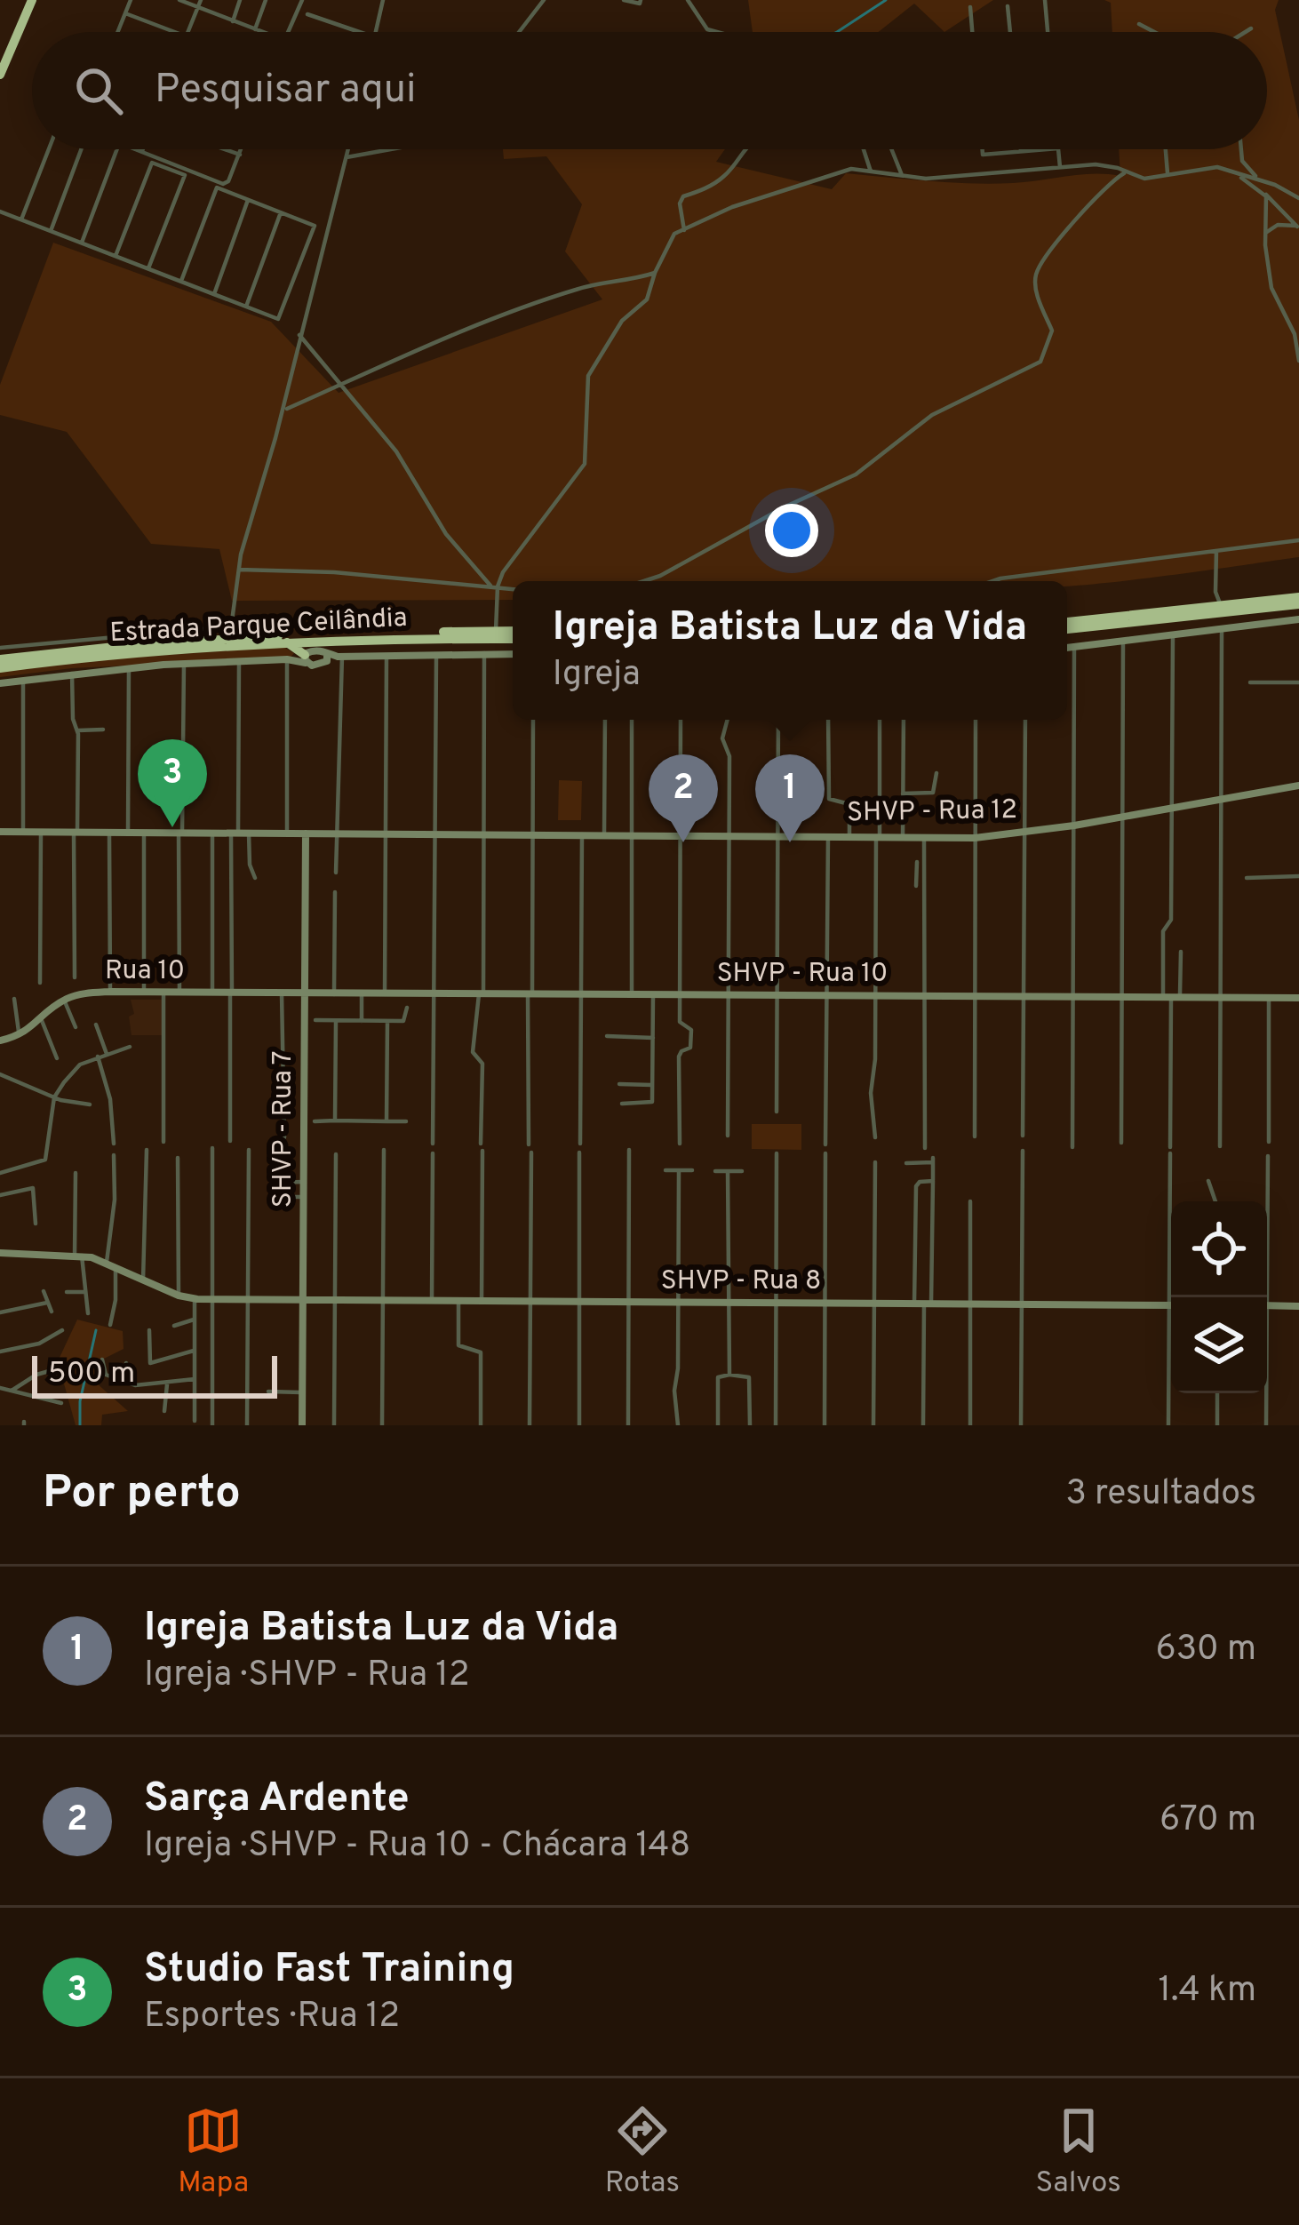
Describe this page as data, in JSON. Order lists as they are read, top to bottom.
{
  "streets": {
    "highway": ["Estrada Parque Ceilândia"],
    "street": [
      "SHVP - Rua 12",
      "Rua 10",
      "SHVP - Rua 10",
      "SHVP - Rua 7",
      "SHVP - Rua 8"
    ]
  },
  "crossings": [
    ["SHVP - Rua 12", "SHVP - Rua 7"],
    ["Rua 10", "SHVP - Rua 10"],
    ["Rua 10", "SHVP - Rua 7"],
    ["SHVP - Rua 10", "SHVP - Rua 7"],
    ["SHVP - Rua 7", "SHVP - Rua 8"]
  ],
  "scale_bar": "500 m",
  "page": {
    "search": "Pesquisar aqui",
    "popup": ["Igreja Batista Luz da Vida", "Igreja"],
    "pins": ["3", "1", "2"],
    "scale": "500 m",
    "heading": ["Por perto", "3 resultados"],
    "list": [
      {
        "mark": "1",
        "name": "Igreja Batista Luz da Vida",
        "note": "Igreja · SHVP - Rua 12",
        "value": "630 m"
      },
      {
        "mark": "2",
        "name": "Sarça Ardente",
        "note": "Igreja · SHVP - Rua 10 - Chácara 148",
        "value": "670 m"
      },
      {
        "mark": "3",
        "name": "Studio Fast Training",
        "note": "Esportes · Rua 12",
        "value": "1.4 km"
      }
    ],
    "nav": ["Mapa", "Rotas", "Salvos"]
  }
}
